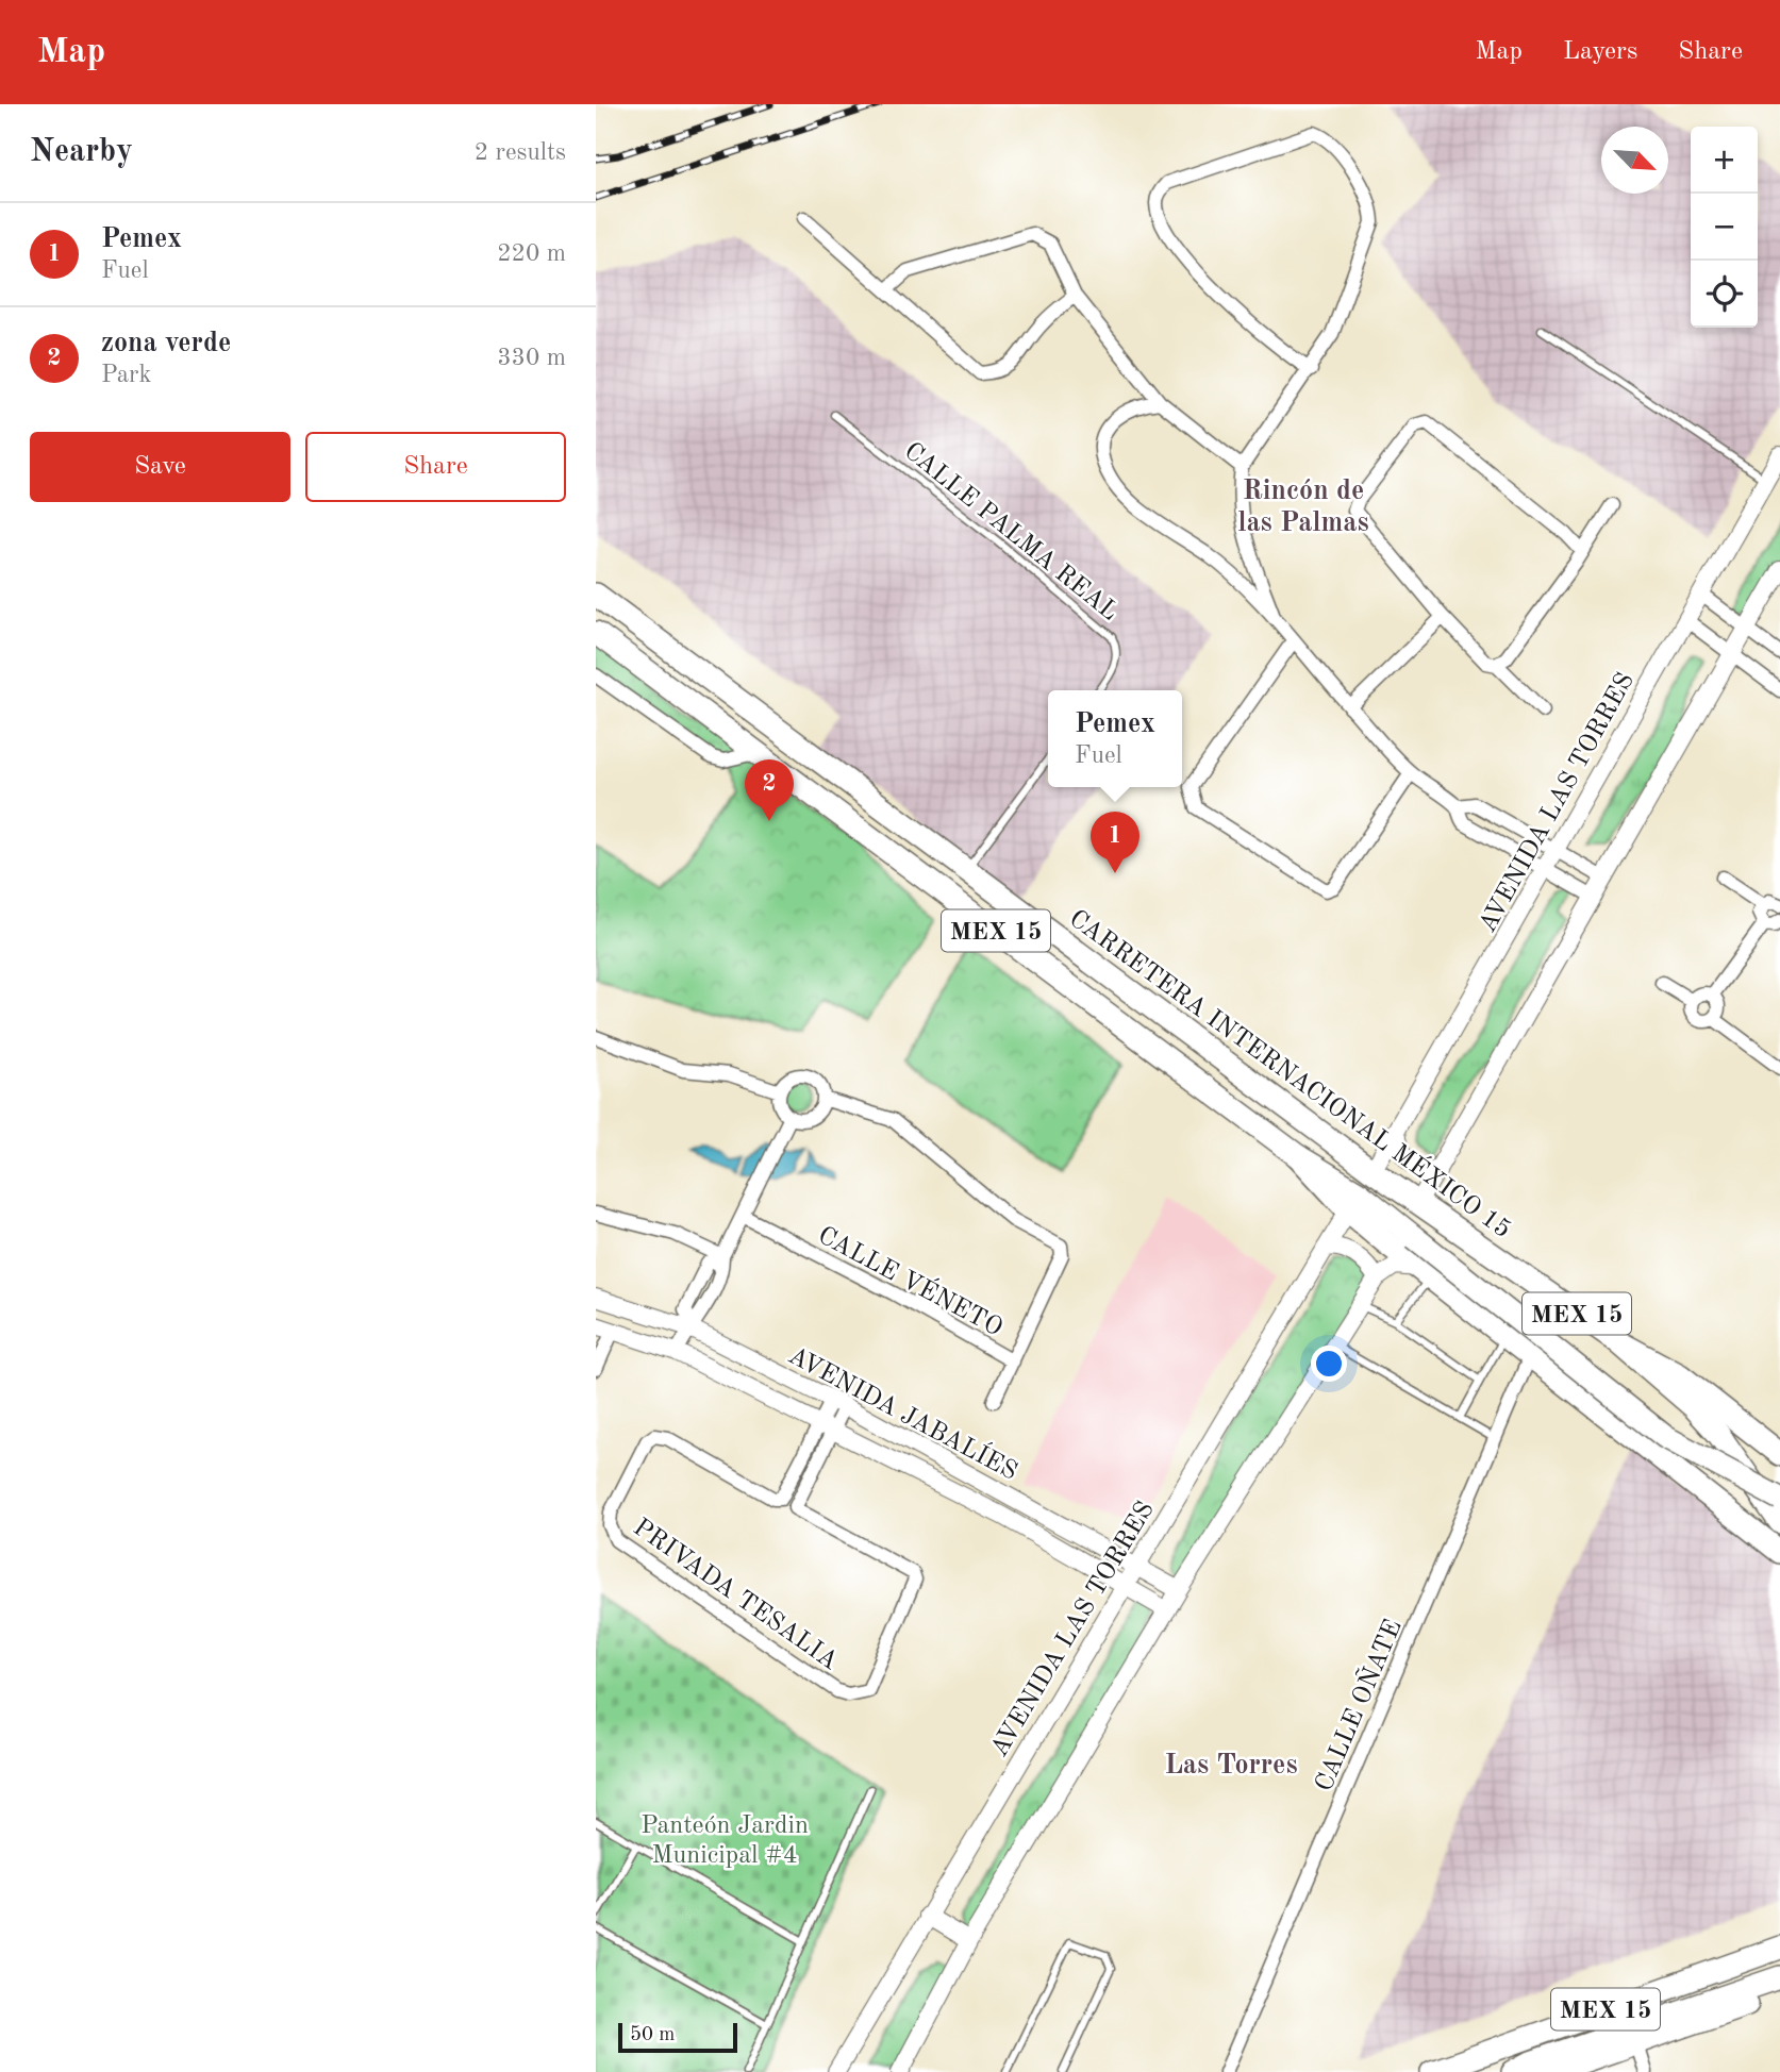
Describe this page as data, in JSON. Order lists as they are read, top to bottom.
{
  "streets": {
    "main road": ["MEX 15", "CARRETERA INTERNACIONAL MÉXICO 15"],
    "street": [
      "AVENIDA LAS TORRES",
      "CALLE VÉNETO",
      "AVENIDA JABALÍES",
      "PRIVADA TESALIA",
      "CALLE OÑATE"
    ],
    "lane": ["CALLE PALMA REAL"]
  },
  "crossings": [
    ["AVENIDA LAS TORRES", "MEX 15"],
    ["AVENIDA LAS TORRES", "CARRETERA INTERNACIONAL MÉXICO 15"],
    ["AVENIDA LAS TORRES", "AVENIDA JABALÍES"],
    ["MEX 15", "CALLE OÑATE"],
    ["AVENIDA JABALÍES", "PRIVADA TESALIA"]
  ],
  "districts": ["Rincón de las Palmas", "Las Torres"],
  "parks": ["Panteón Jardin Municipal #4"],
  "scale_bar": "50 m",
  "north": "bottom right",
  "page": {
    "header": "Map",
    "nav": ["Map", "Layers", "Share"],
    "heading": ["Nearby", "2 results"],
    "map_buttons": ["+", "−"],
    "list": [
      {
        "mark": "1",
        "name": "Pemex",
        "note": "Fuel",
        "value": "220 m"
      },
      {
        "mark": "2",
        "name": "zona verde",
        "note": "Park",
        "value": "330 m"
      }
    ],
    "buttons": ["Save", "Share"],
    "popup": ["Pemex", "Fuel"],
    "pins": ["2", "1"],
    "scale": "50 m"
  }
}
